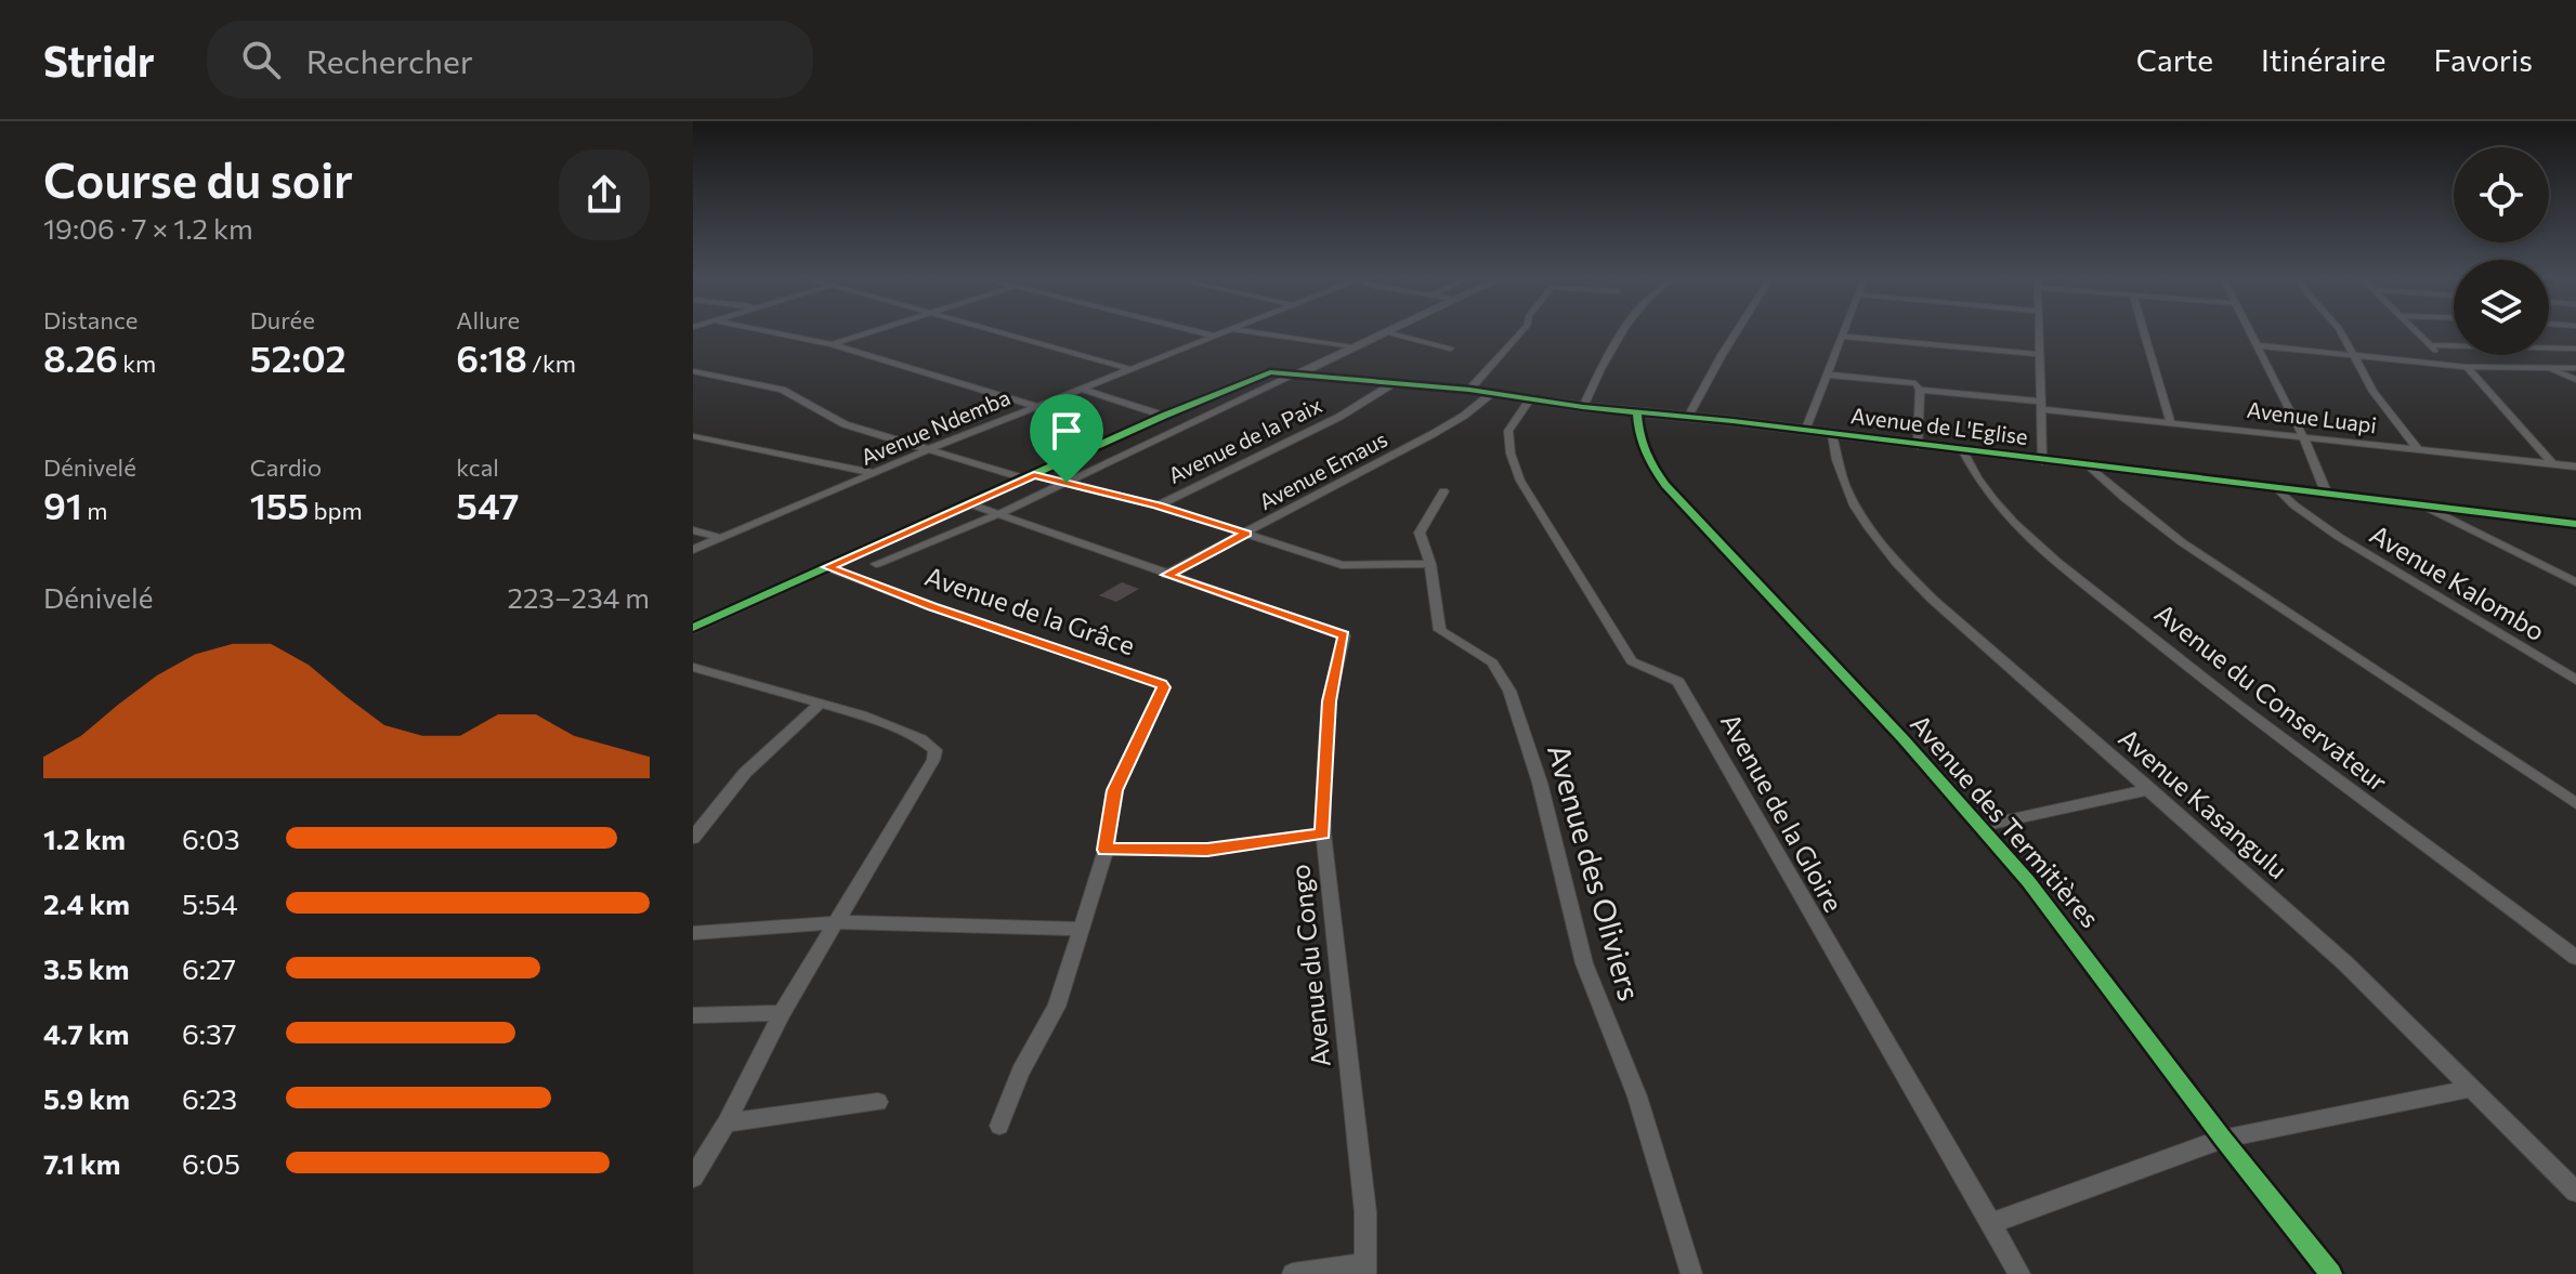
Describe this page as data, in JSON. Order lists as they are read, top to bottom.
{
  "streets": {
    "street": [
      "Avenue Luapi",
      "Avenue de L'Eglise",
      "Avenue Ndemba",
      "Avenue de la Paix",
      "Avenue Emaus",
      "Avenue Kalombo",
      "Avenue de la Grâce",
      "Avenue du Conservateur",
      "Avenue Kasangulu",
      "Avenue de la Gloire",
      "Avenue des Termitières",
      "Avenue des Oliviers",
      "Avenue du Congo"
    ]
  },
  "crossings": [
    ["Avenue de L'Eglise", "Avenue de la Paix"],
    ["Avenue de L'Eglise", "Avenue Emaus"],
    ["Avenue de L'Eglise", "Avenue Kalombo"],
    ["Avenue de L'Eglise", "Avenue du Conservateur"],
    ["Avenue de L'Eglise", "Avenue Kasangulu"],
    ["Avenue de L'Eglise", "Avenue de la Gloire"],
    ["Avenue de L'Eglise", "Avenue des Termitières"],
    ["Avenue Emaus", "Avenue du Congo"]
  ],
  "page": {
    "header": "Stridr",
    "search": "Rechercher",
    "nav": ["Carte", "Itinéraire", "Favoris"],
    "heading": ["Course du soir", "19:06 · 7 × 1.2 km"],
    "stats": [
      ["Distance", "8.26 km"],
      ["Durée", "52:02"],
      ["Allure", "6:18 /km"],
      ["Dénivelé", "91 m"],
      ["Cardio", "155 bpm"],
      ["kcal", "547"]
    ],
    "chart": ["Dénivelé", "223–234 m"],
    "list": [
      {
        "name": "1.2 km",
        "note": "6:03"
      },
      {
        "name": "2.4 km",
        "note": "5:54"
      },
      {
        "name": "3.5 km",
        "note": "6:27"
      },
      {
        "name": "4.7 km",
        "note": "6:37"
      },
      {
        "name": "5.9 km",
        "note": "6:23"
      },
      {
        "name": "7.1 km",
        "note": "6:05"
      }
    ]
  }
}
